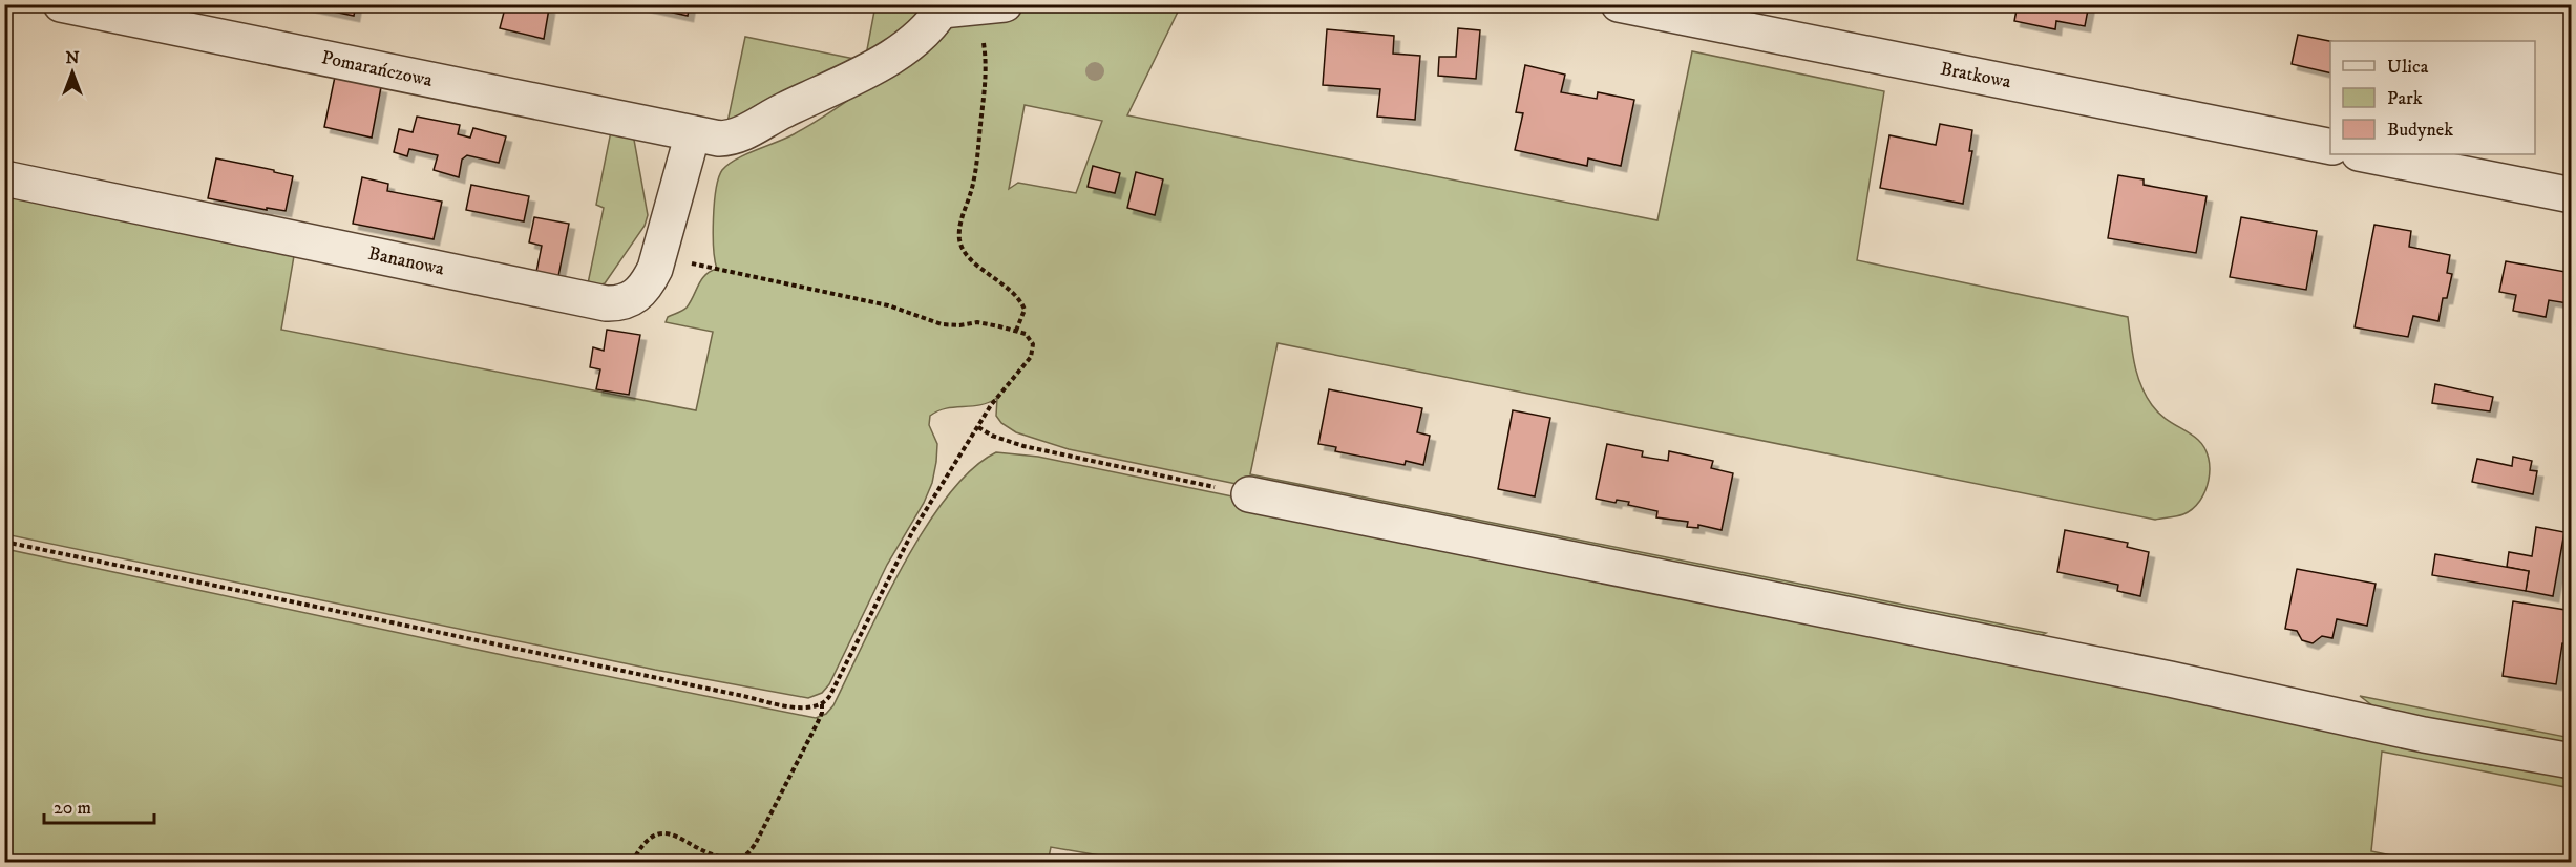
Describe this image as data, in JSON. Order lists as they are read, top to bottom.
{
  "streets": {
    "street": ["Pomarańczowa", "Bratkowa", "Bananowa"]
  },
  "crossings": [
    ["Pomarańczowa", "Bananowa"]
  ],
  "legend": ["Ulica", "Park", "Budynek"],
  "scale_bar": "20 m",
  "north": "top"
}
